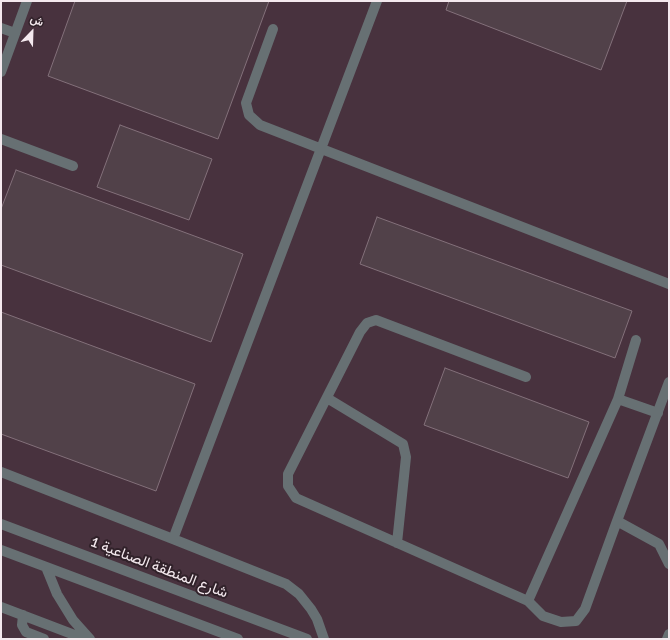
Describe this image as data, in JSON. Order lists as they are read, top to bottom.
{
  "streets": {
    "street": ["شارع المنطقة الصناعية 1"]
  },
  "north": "top right"
}
